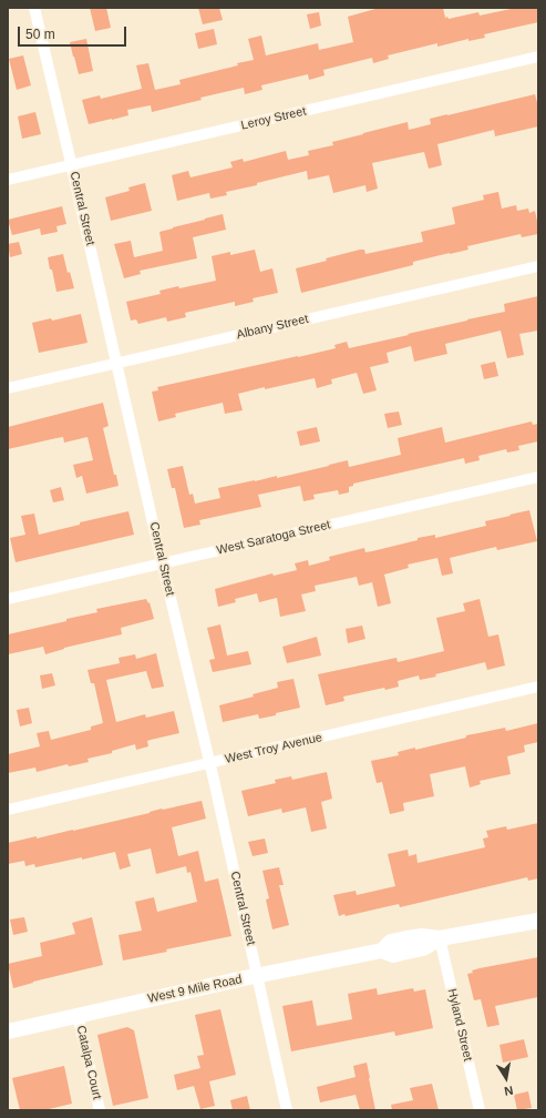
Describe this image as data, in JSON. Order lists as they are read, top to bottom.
{
  "streets": {
    "main road": ["West 9 Mile Road"],
    "street": [
      "Leroy Street",
      "Central Street",
      "Albany Street",
      "West Saratoga Street",
      "West Troy Avenue",
      "Hyland Street",
      "Catalpa Court"
    ]
  },
  "crossings": [
    ["Leroy Street", "Central Street"],
    ["Central Street", "Albany Street"],
    ["Central Street", "West Saratoga Street"],
    ["Central Street", "West Troy Avenue"],
    ["Central Street", "West 9 Mile Road"],
    ["West 9 Mile Road", "Hyland Street"],
    ["West 9 Mile Road", "Catalpa Court"]
  ],
  "scale_bar": "50 m",
  "north": "bottom"
}
